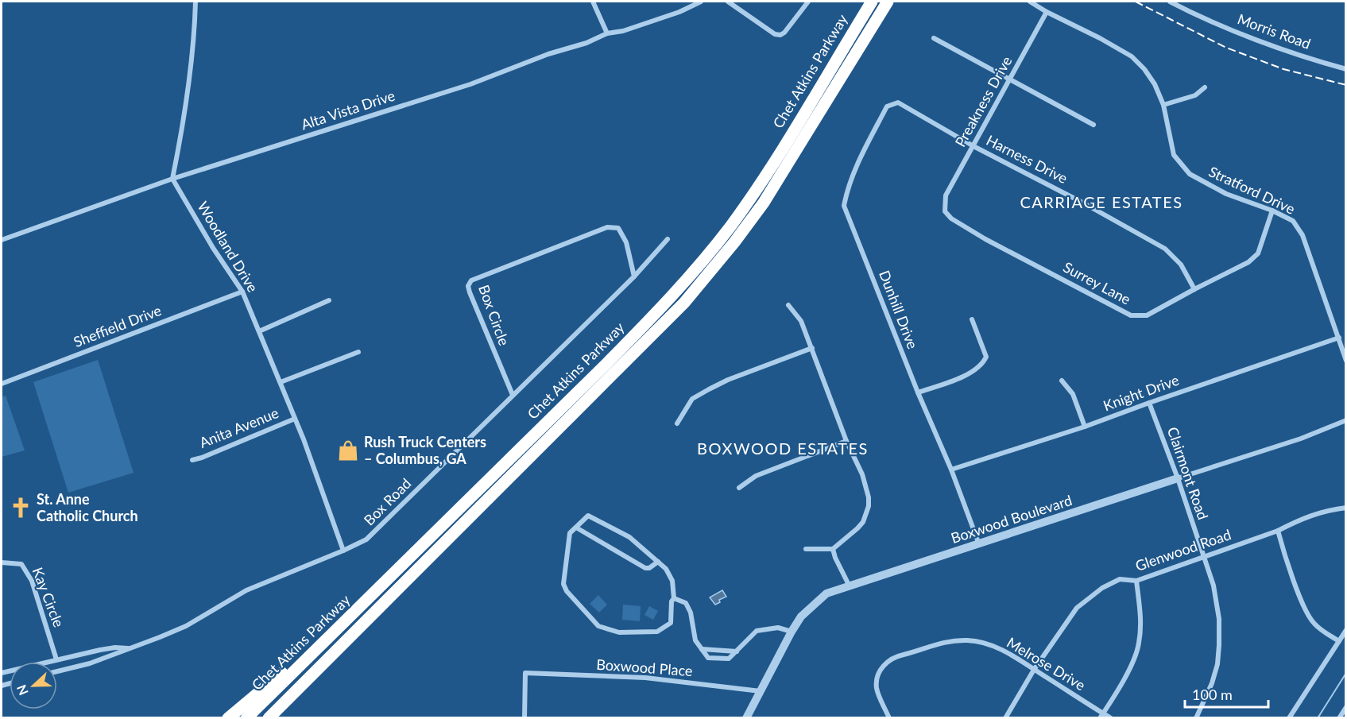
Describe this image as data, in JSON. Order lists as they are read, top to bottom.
{
  "streets": {
    "highway": ["Chet Atkins Parkway"],
    "street": [
      "Morris Road",
      "Preakness Drive",
      "Alta Vista Drive",
      "Harness Drive",
      "Stratford Drive",
      "Woodland Drive",
      "Surrey Lane",
      "Dunhill Drive",
      "Box Circle",
      "Sheffield Drive",
      "Knight Drive",
      "Anita Avenue",
      "Clairmont Road",
      "Box Road",
      "Boxwood Boulevard",
      "Glenwood Road",
      "Kay Circle",
      "Melrose Drive",
      "Boxwood Place"
    ]
  },
  "crossings": [
    ["Preakness Drive", "Harness Drive"],
    ["Preakness Drive", "Stratford Drive"],
    ["Preakness Drive", "Surrey Lane"],
    ["Alta Vista Drive", "Woodland Drive"],
    ["Harness Drive", "Surrey Lane"],
    ["Harness Drive", "Dunhill Drive"],
    ["Stratford Drive", "Surrey Lane"],
    ["Stratford Drive", "Knight Drive"],
    ["Woodland Drive", "Sheffield Drive"],
    ["Woodland Drive", "Anita Avenue"],
    ["Woodland Drive", "Box Road"],
    ["Dunhill Drive", "Knight Drive"],
    ["Dunhill Drive", "Boxwood Boulevard"],
    ["Box Circle", "Box Road"],
    ["Knight Drive", "Clairmont Road"],
    ["Clairmont Road", "Boxwood Boulevard"],
    ["Clairmont Road", "Glenwood Road"],
    ["Box Road", "Kay Circle"],
    ["Boxwood Boulevard", "Boxwood Place"],
    ["Glenwood Road", "Melrose Drive"]
  ],
  "districts": ["CARRIAGE ESTATES", "BOXWOOD ESTATES"],
  "places": {
    "shop": ["Rush Truck Centers – Columbus, GA"],
    "church": ["St. Anne Catholic Church"]
  },
  "scale_bar": "100 m",
  "north": "left"
}
